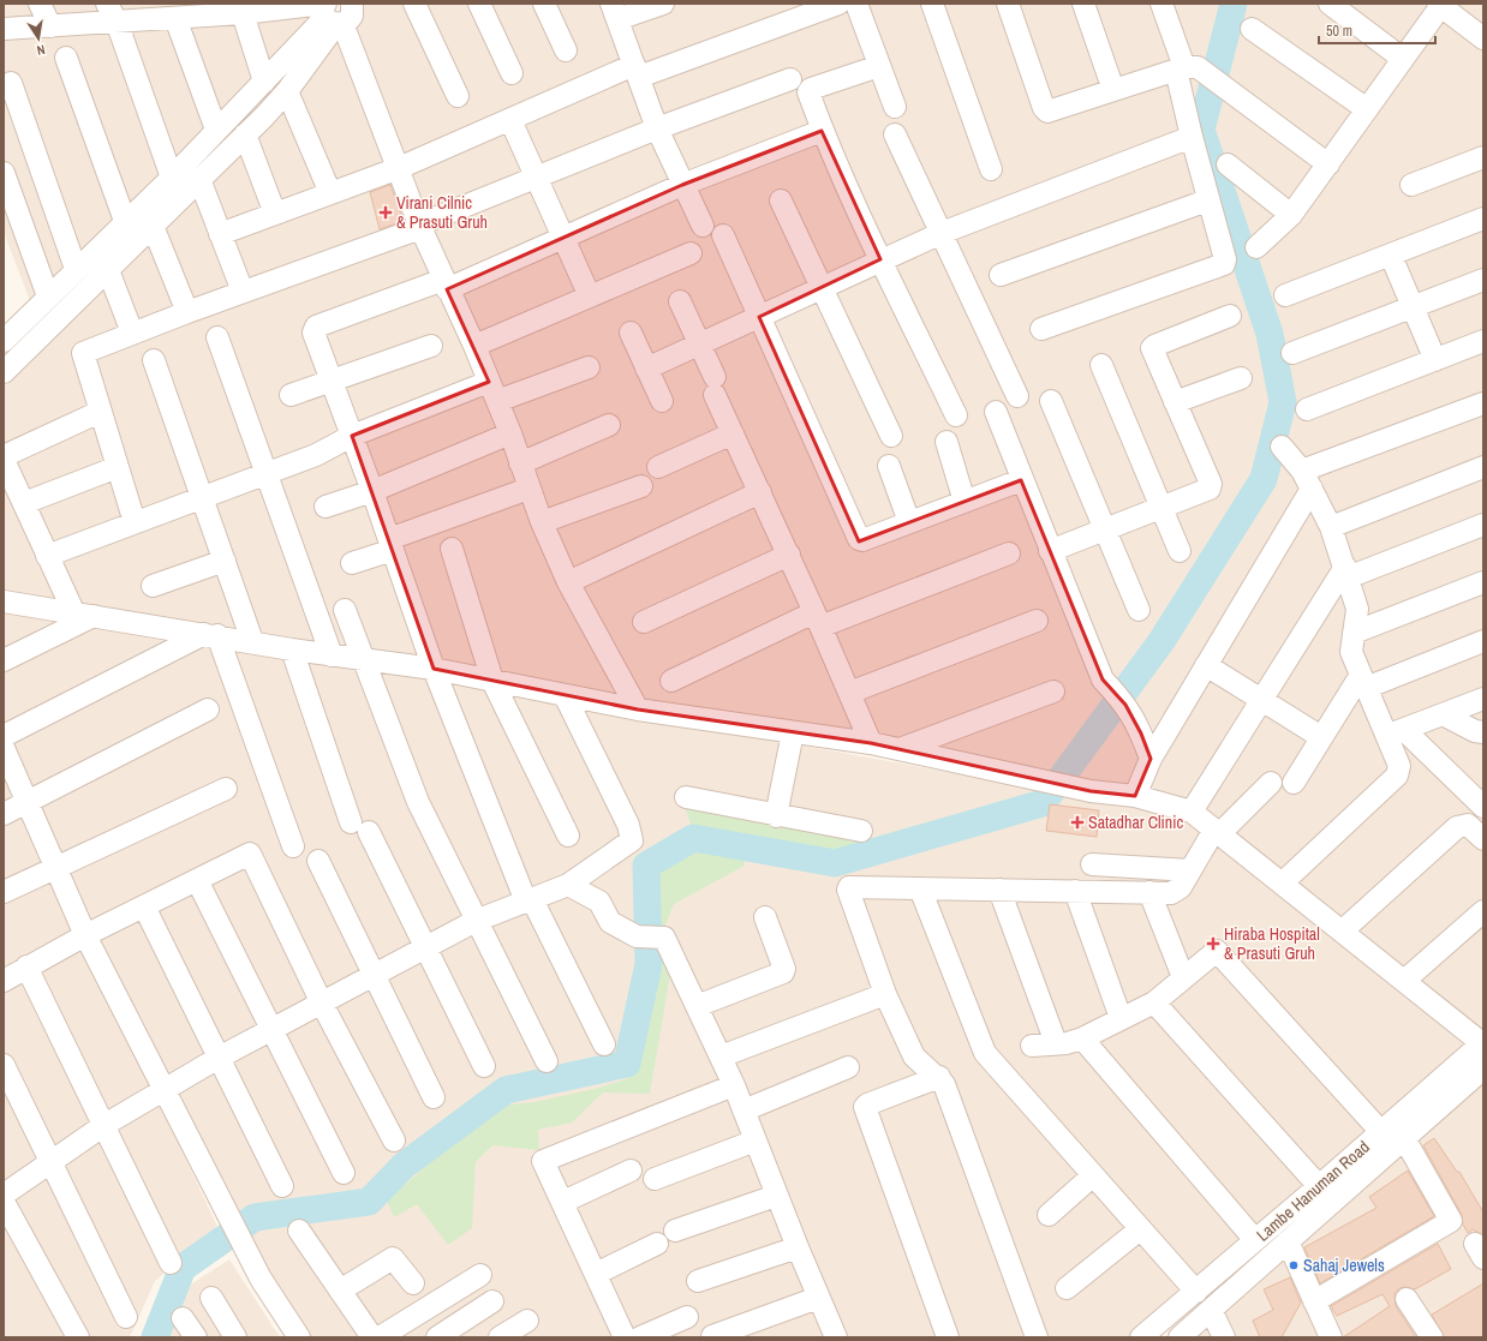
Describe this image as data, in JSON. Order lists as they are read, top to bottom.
{
  "streets": {
    "street": ["Lambe Hanuman Road"]
  },
  "places": {
    "health": ["Virani Cilnic & Prasuti Gruh", "Satadhar Clinic", "Hiraba Hospital & Prasuti Gruh"],
    "other": ["Sahaj Jewels"]
  },
  "scale_bar": "50 m",
  "north": "bottom"
}
